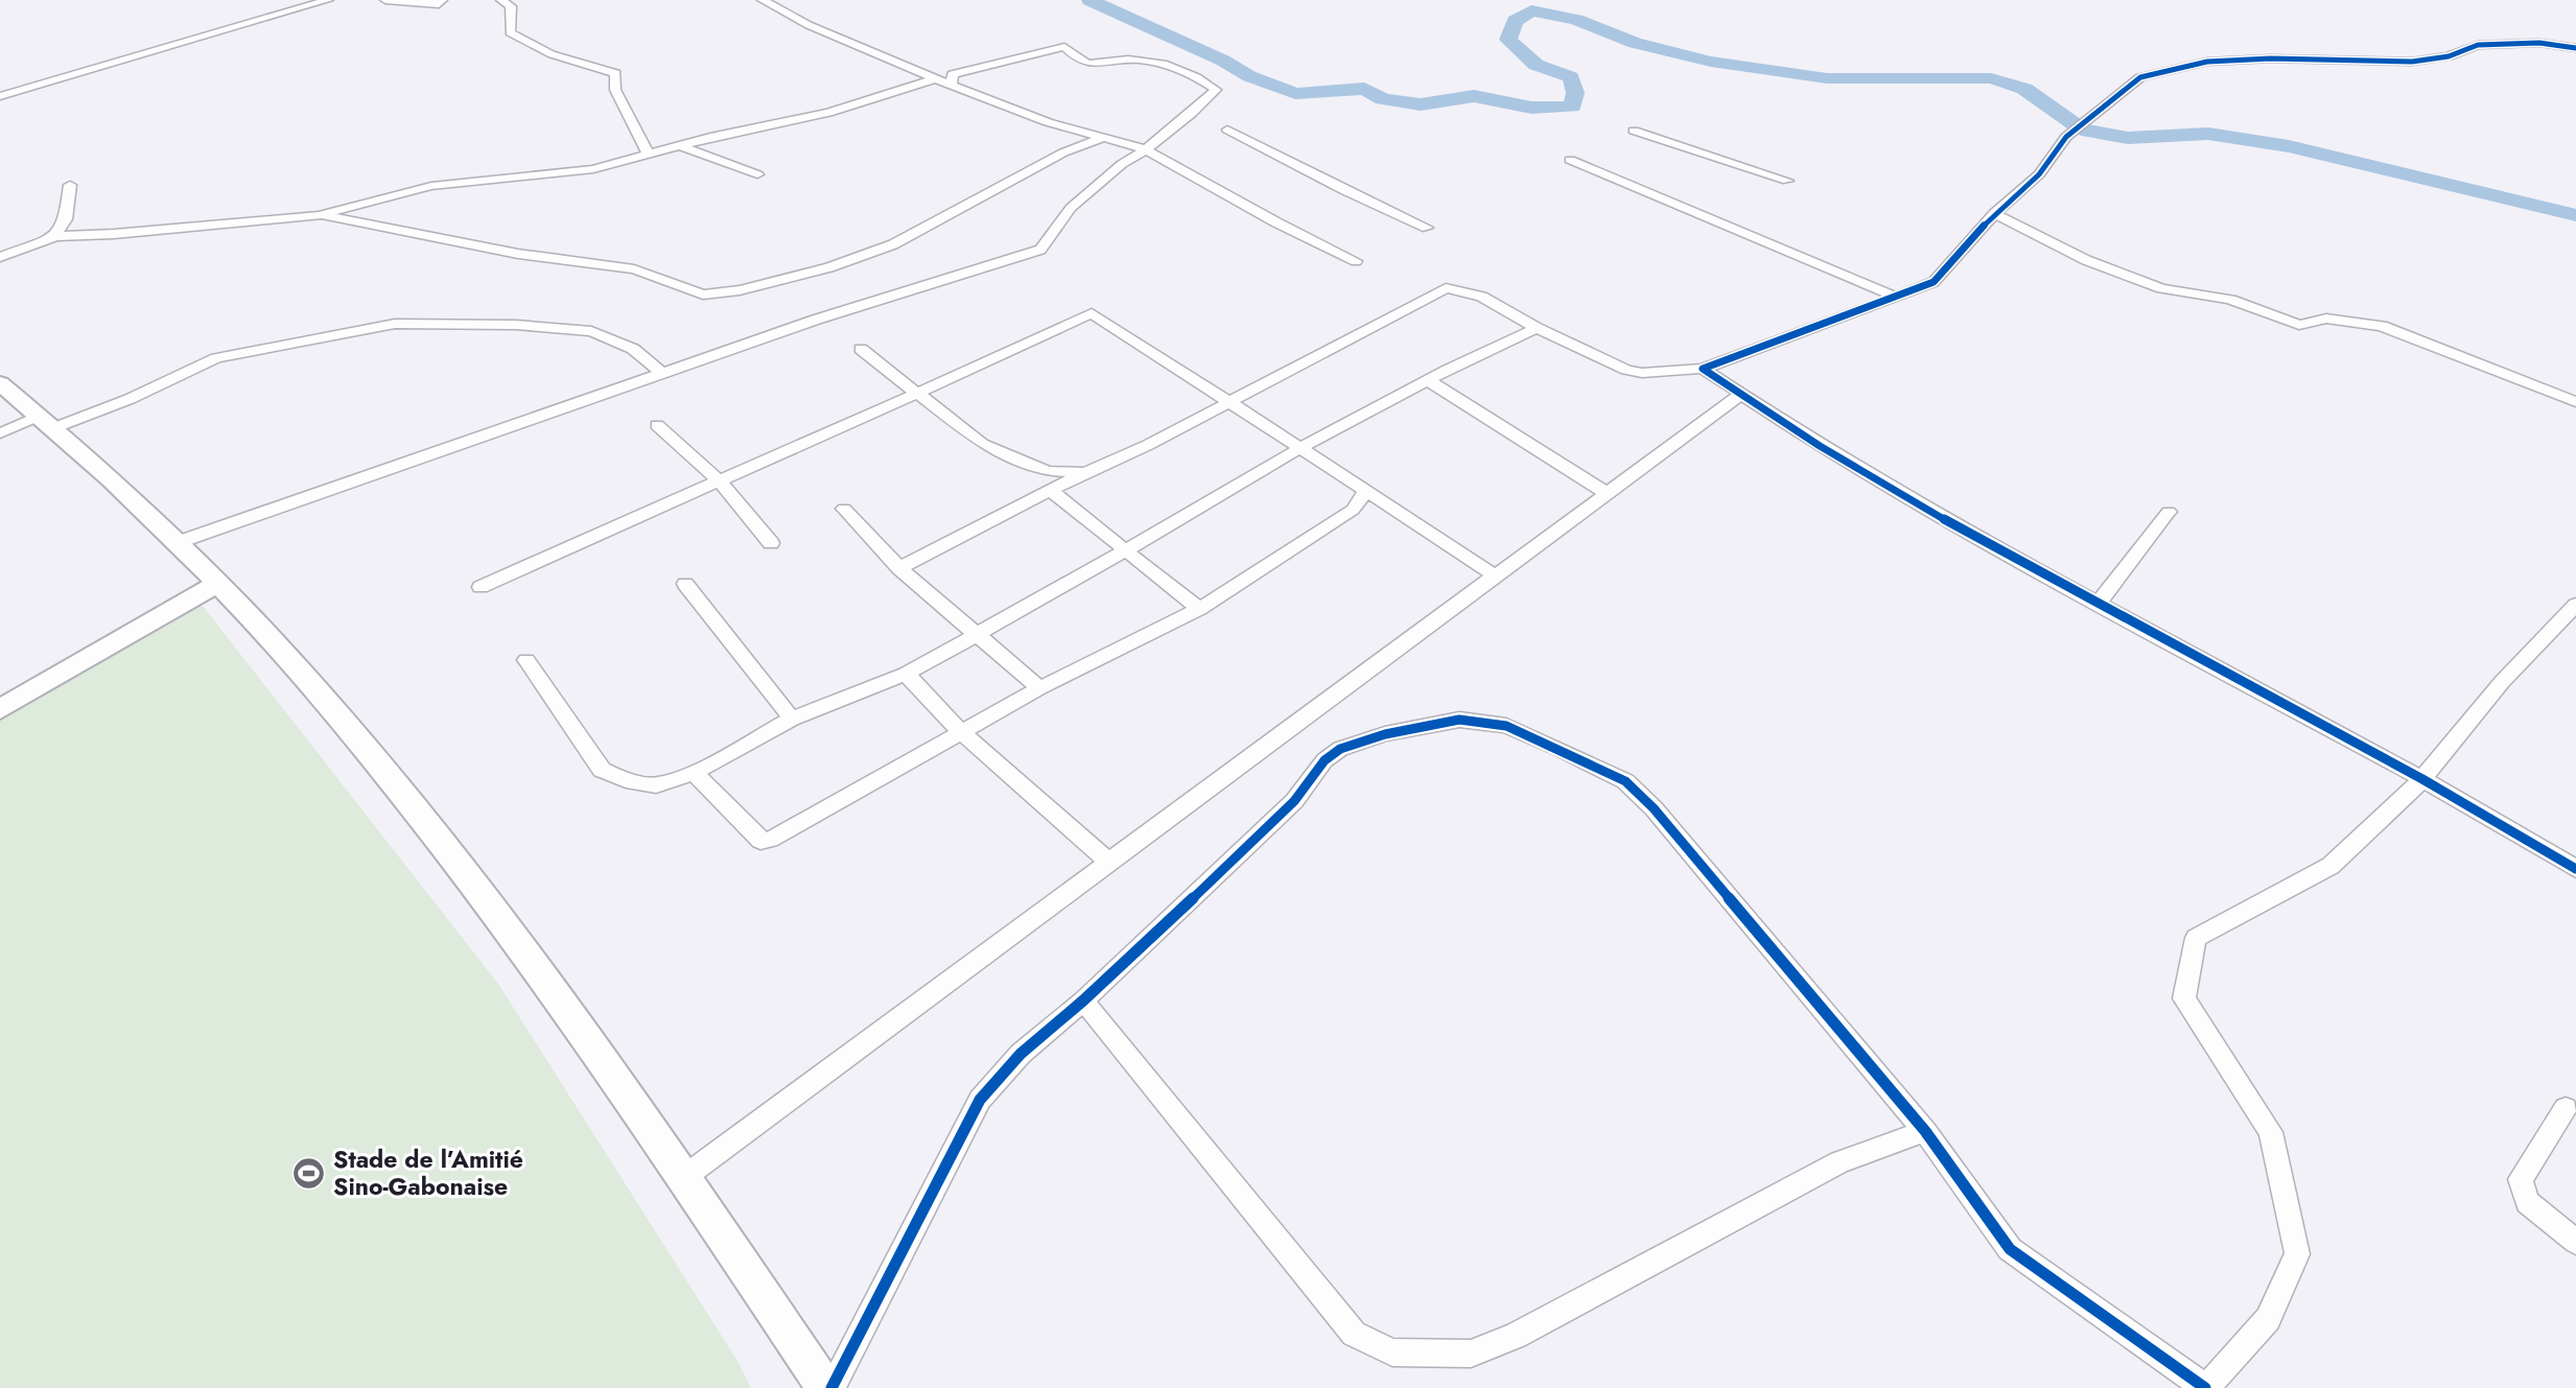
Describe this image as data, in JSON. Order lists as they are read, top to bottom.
{
  "places": {
    "sports": ["Stade de l’Amitié Sino-Gabonaise"]
  }
}
